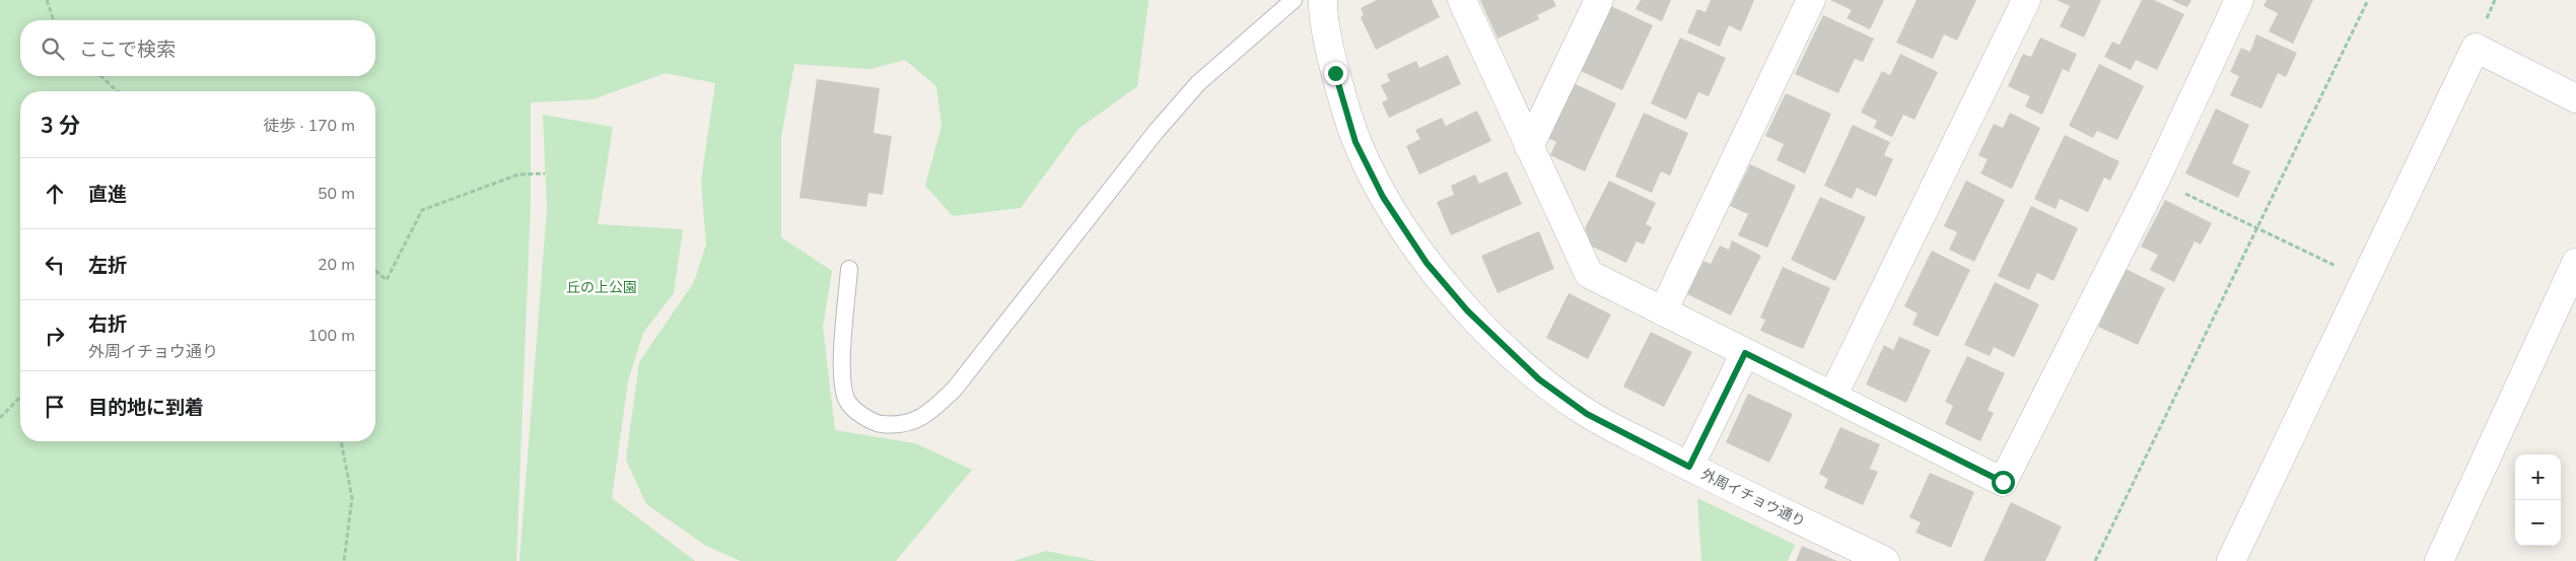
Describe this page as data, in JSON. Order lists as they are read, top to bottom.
{
  "streets": {
    "street": ["外周イチョウ通り"]
  },
  "parks": ["丘の上公園"],
  "page": {
    "search": "ここで検索",
    "heading": ["3 分", "徒歩 · 170 m"],
    "list": [
      ["直進", "50 m"],
      ["左折", "20 m"],
      ["右折", "外周イチョウ通り", "100 m"],
      "目的地に到着"
    ],
    "map_buttons": ["+", "−"]
  }
}
